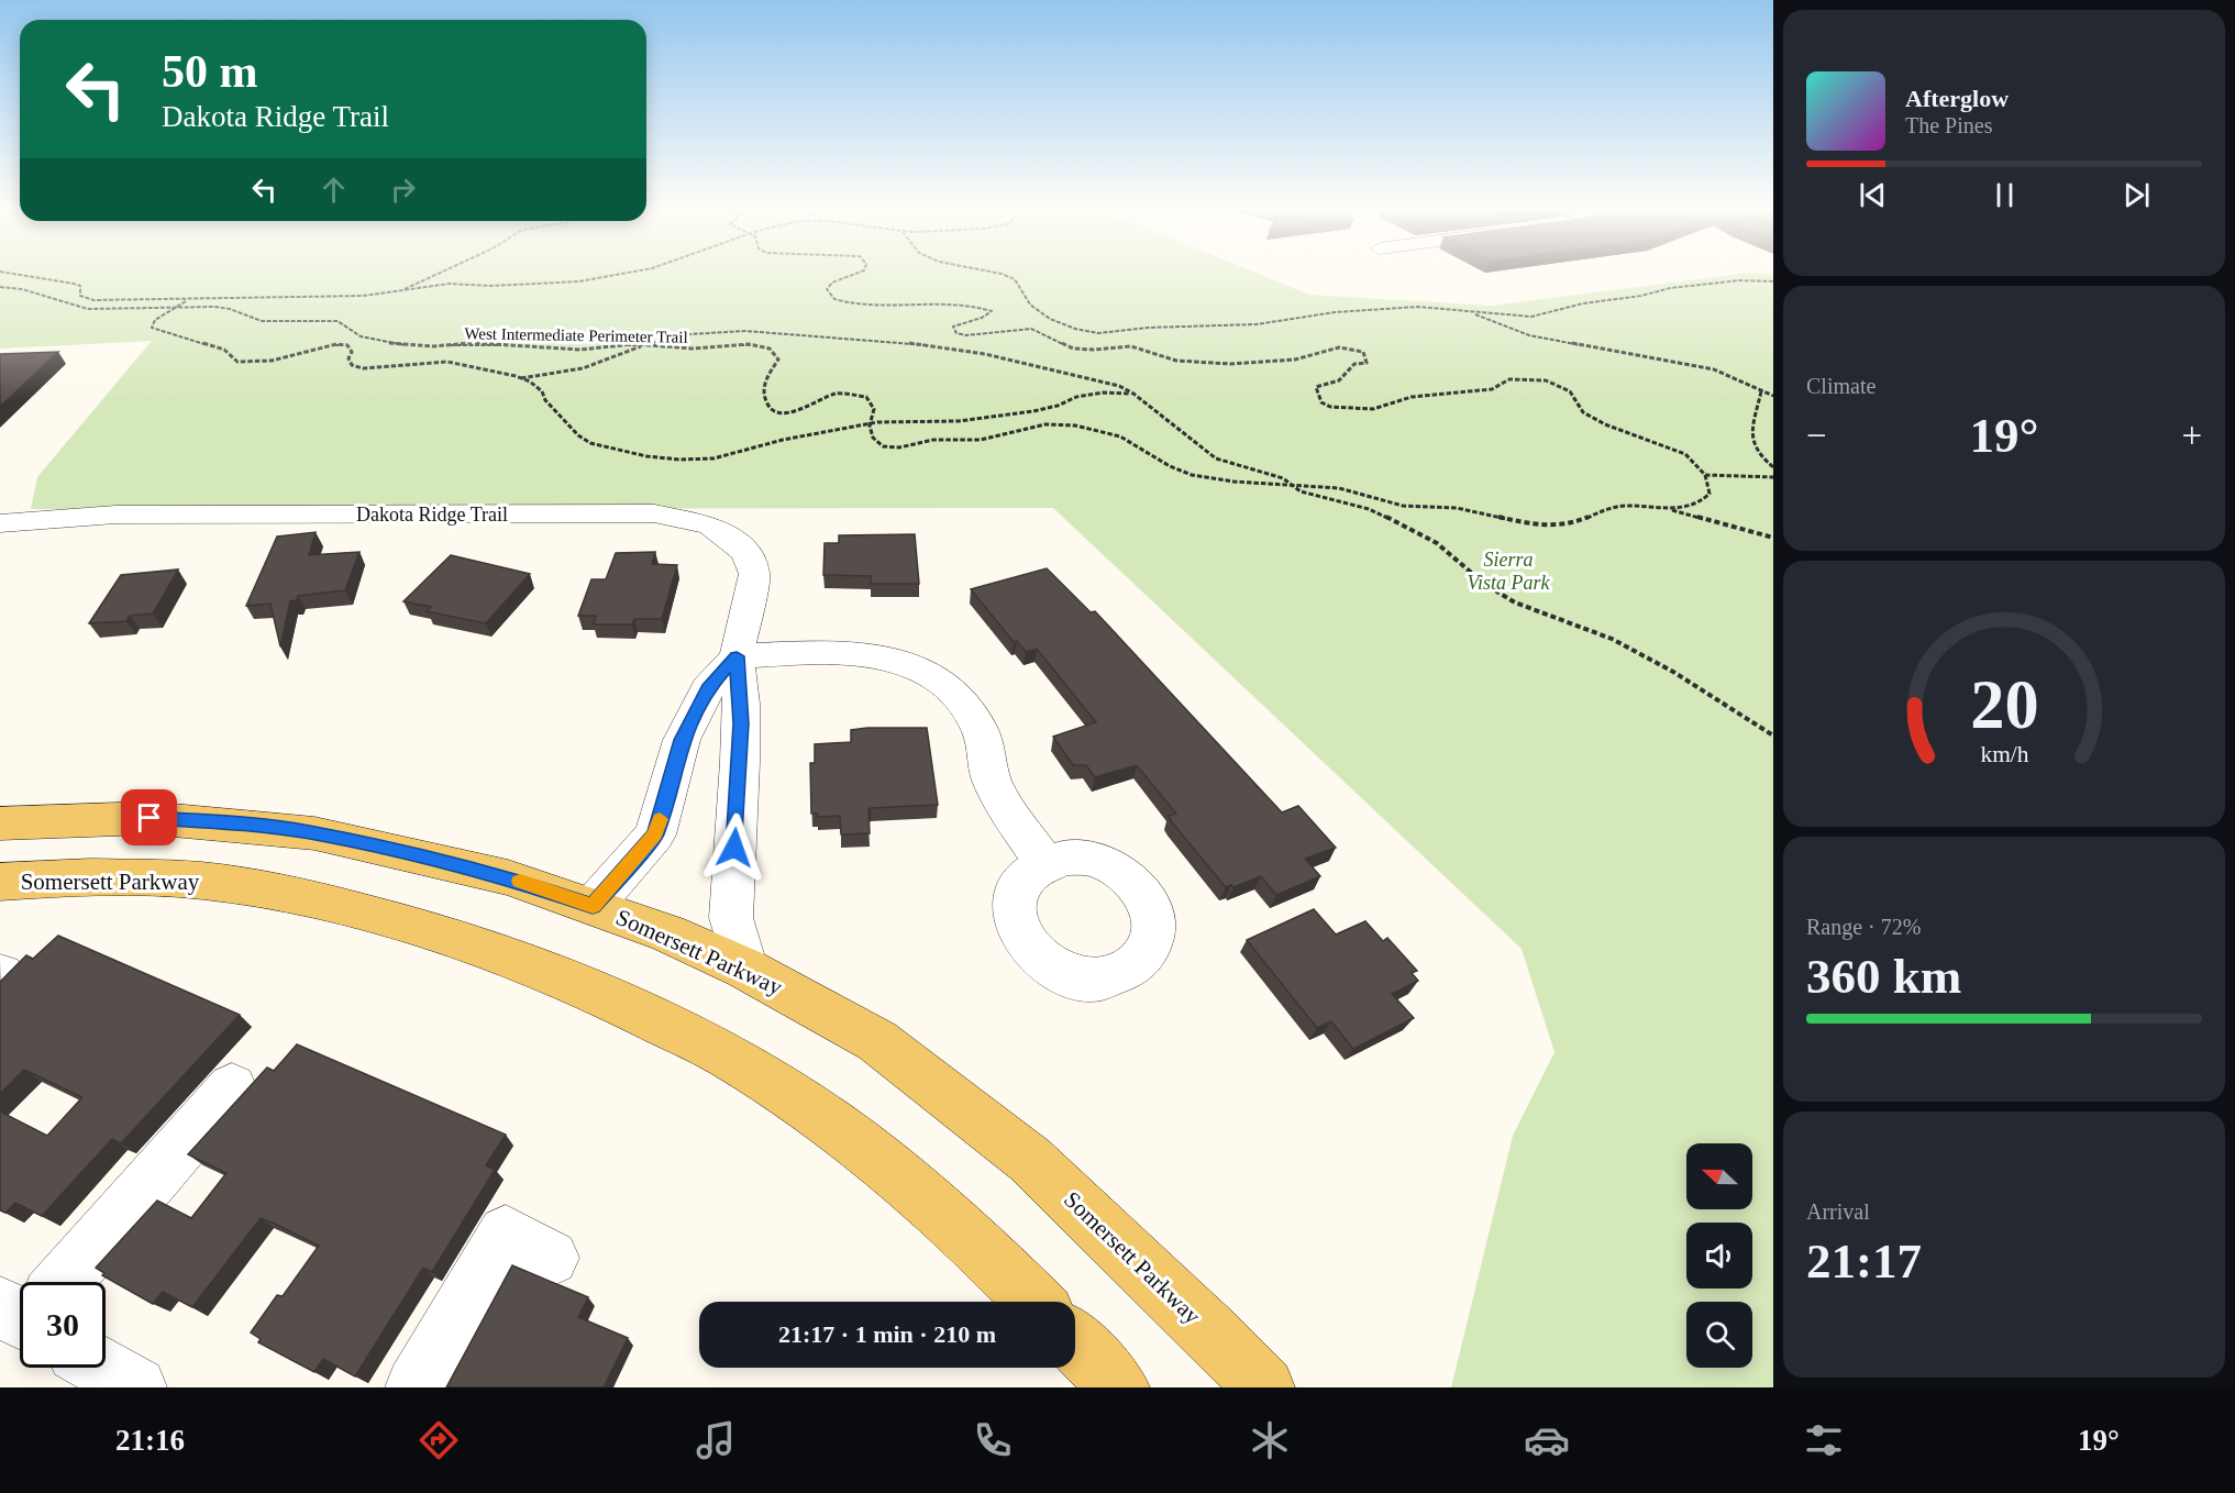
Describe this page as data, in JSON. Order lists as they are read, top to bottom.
{
  "streets": {
    "main road": ["Somersett Parkway"],
    "street": ["Dakota Ridge Trail"],
    "path": ["West Intermediate Perimeter Trail"]
  },
  "crossings": [
    ["Dakota Ridge Trail", "Somersett Parkway"]
  ],
  "parks": ["Sierra Vista Park"],
  "north": "left",
  "page": {
    "turn": ["50 m", "Dakota Ridge Trail"],
    "song": ["Afterglow", "The Pines"],
    "tile": [
      "Climate",
      ["Range · 72%", "360 km"],
      ["Arrival", "21:17"]
    ],
    "heat": ["−", "19°", "+"],
    "limit": "30",
    "trip": "21:17 · 1 min · 210 m",
    "tabs": ["21:16", "19°"],
    "gauge": ["20", "km/h"]
  }
}
